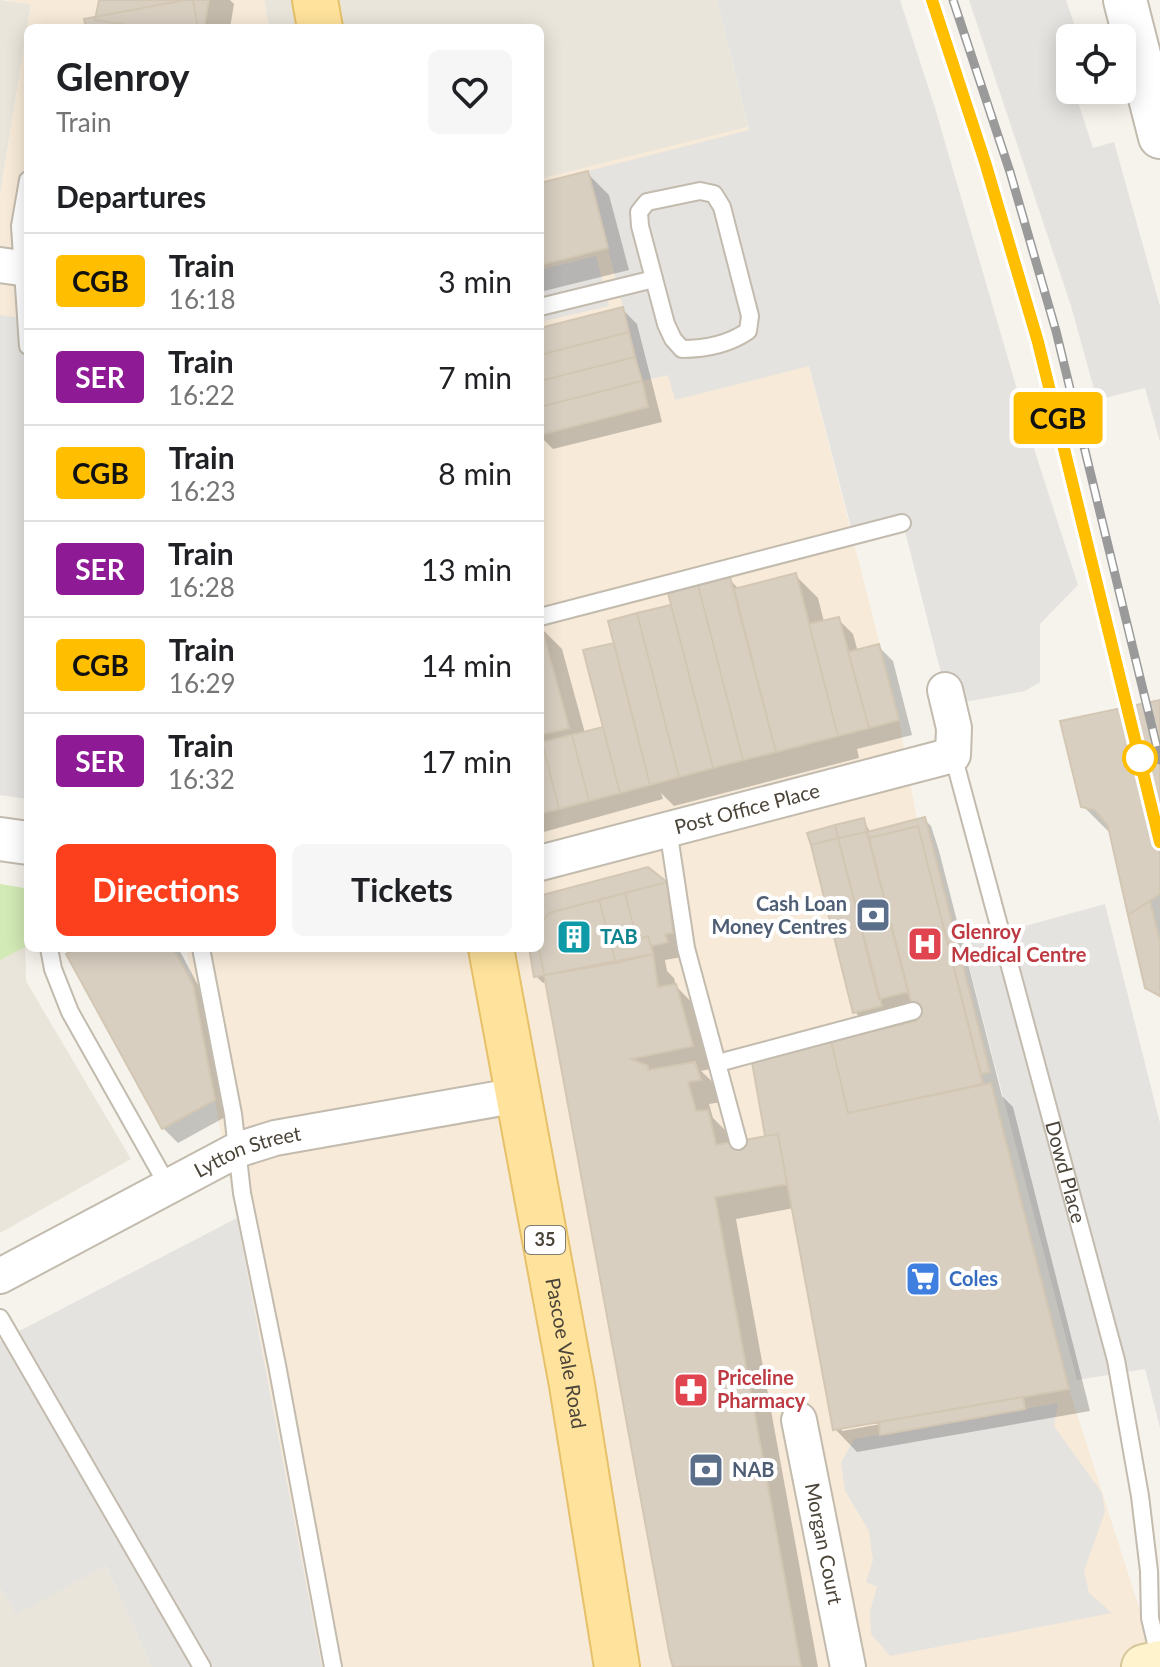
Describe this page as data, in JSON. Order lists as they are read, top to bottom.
{
  "streets": {
    "main road": ["35", "Pascoe Vale Road"],
    "street": [
      "Post Office Place",
      "Lytton Street",
      "Dowd Place",
      "Morgan Court"
    ]
  },
  "crossings": [
    ["Post Office Place", "Dowd Place"],
    ["Lytton Street", "Pascoe Vale Road"]
  ],
  "places": {
    "bank": ["Cash Loan Money Centres", "NAB"],
    "building": ["TAB"],
    "hospital": ["Glenroy Medical Centre"],
    "supermarket": ["Coles"],
    "pharmacy": ["Priceline Pharmacy"]
  },
  "page": {
    "on_map": "CGB",
    "heading": [
      ["Glenroy", "Train"],
      "Departures"
    ],
    "list": [
      {
        "mark": "CGB",
        "name": "Train",
        "note": "16:18",
        "value": "3 min"
      },
      {
        "mark": "SER",
        "name": "Train",
        "note": "16:22",
        "value": "7 min"
      },
      {
        "mark": "CGB",
        "name": "Train",
        "note": "16:23",
        "value": "8 min"
      },
      {
        "mark": "SER",
        "name": "Train",
        "note": "16:28",
        "value": "13 min"
      },
      {
        "mark": "CGB",
        "name": "Train",
        "note": "16:29",
        "value": "14 min"
      },
      {
        "mark": "SER",
        "name": "Train",
        "note": "16:32",
        "value": "17 min"
      }
    ],
    "buttons": ["Directions", "Tickets"]
  }
}
